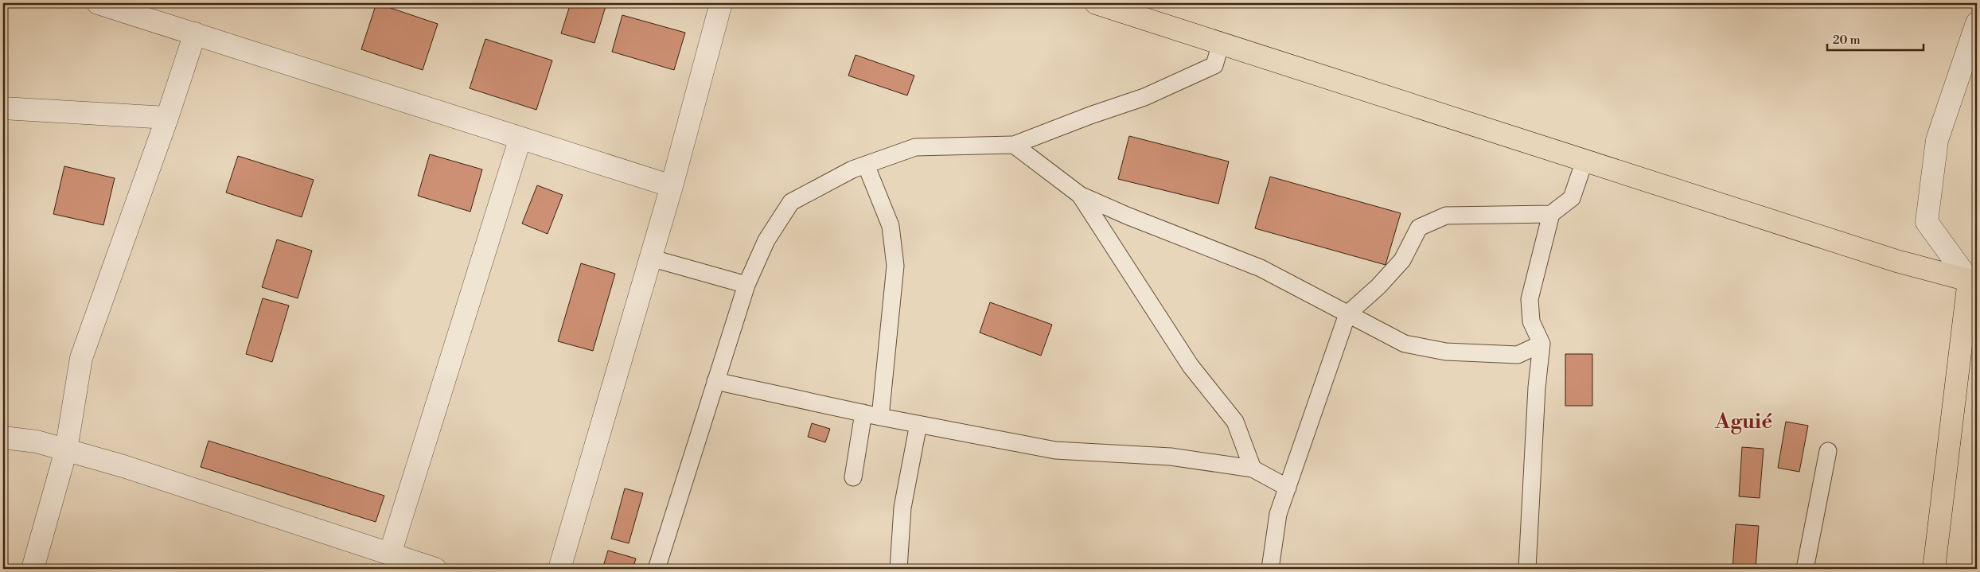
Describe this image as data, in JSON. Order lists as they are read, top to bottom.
{
  "districts": ["Aguié"],
  "scale_bar": "20 m"
}
